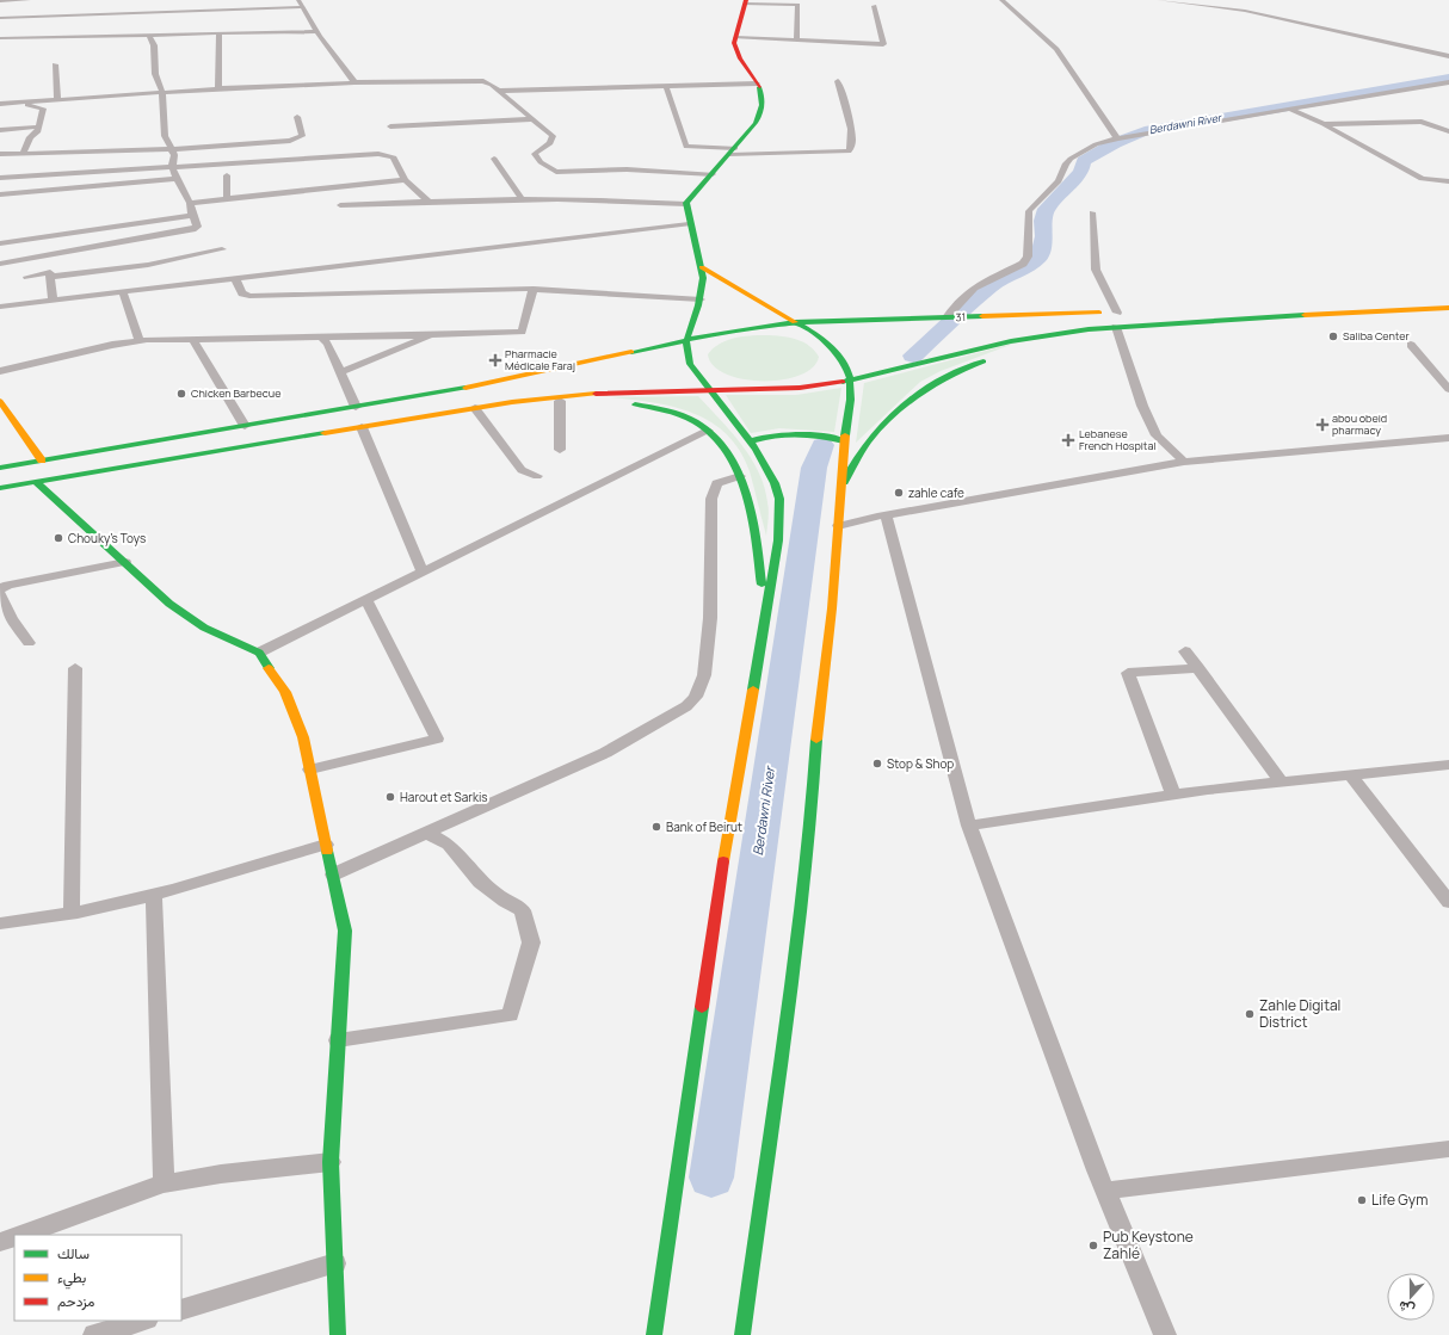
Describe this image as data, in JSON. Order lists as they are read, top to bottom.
{
  "streets": {
    "main road": ["31"]
  },
  "water": ["Berdawni River"],
  "places": {
    "other": [
      "Saliba Center",
      "Chicken Barbecue",
      "zahle cafe",
      "Chouky's Toys",
      "Stop & Shop",
      "Harout et Sarkis",
      "Bank of Beirut",
      "Zahle Digital District",
      "Life Gym",
      "Pub Keystone Zahlé"
    ],
    "health": ["Pharmacie Médicale Faraj", "abou obeid pharmacy", "Lebanese French Hospital"]
  },
  "legend": ["سالك", "بطيء", "مزدحم"],
  "north": "bottom"
}
